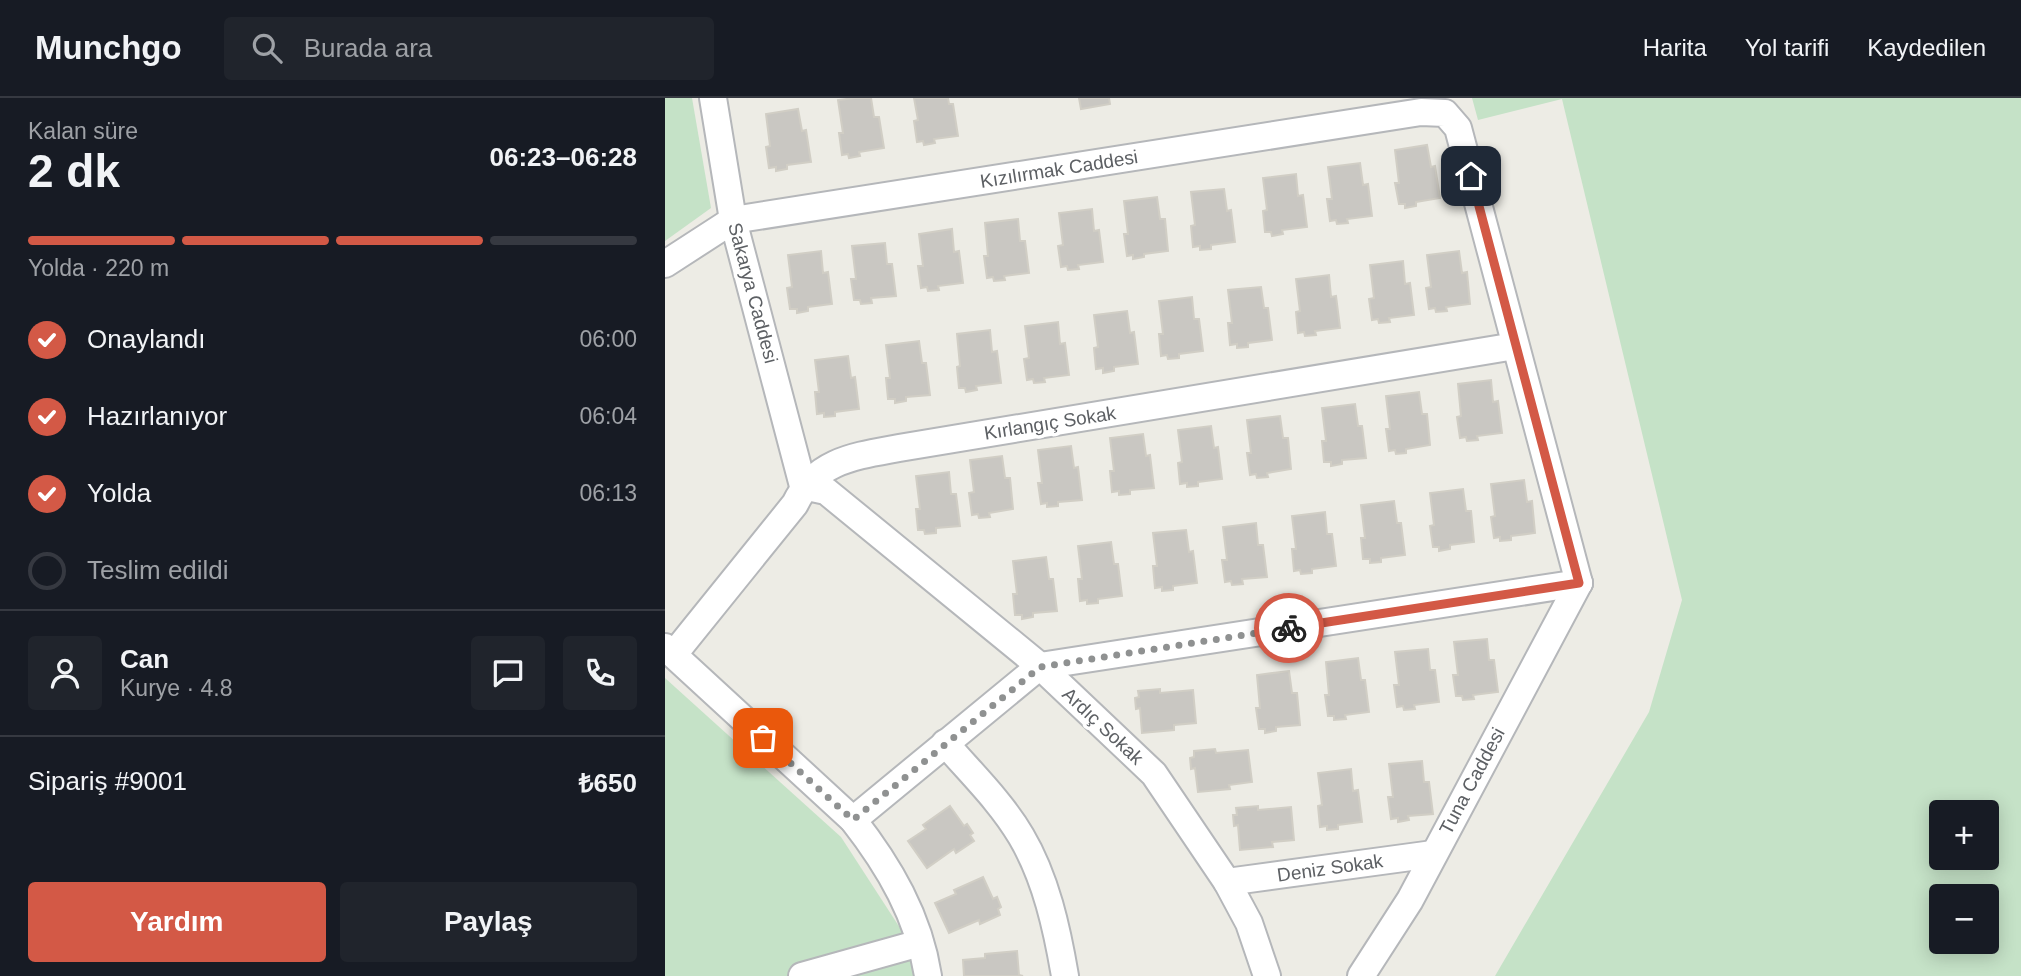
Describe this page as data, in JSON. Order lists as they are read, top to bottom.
{
  "streets": {
    "street": [
      "Kızılırmak Caddesi",
      "Sakarya Caddesi",
      "Kırlangıç Sokak",
      "Ardıç Sokak",
      "Tuna Caddesi",
      "Deniz Sokak"
    ]
  },
  "crossings": [
    ["Kızılırmak Caddesi", "Sakarya Caddesi"],
    ["Kızılırmak Caddesi", "Kırlangıç Sokak"],
    ["Sakarya Caddesi", "Kırlangıç Sokak"],
    ["Sakarya Caddesi", "Ardıç Sokak"],
    ["Kırlangıç Sokak", "Ardıç Sokak"],
    ["Ardıç Sokak", "Deniz Sokak"],
    ["Tuna Caddesi", "Deniz Sokak"]
  ],
  "page": {
    "header": "Munchgo",
    "search": "Burada ara",
    "nav": ["Harita", "Yol tarifi", "Kaydedilen"],
    "heading": ["2 dk", "Kalan süre", "06:23–06:28"],
    "panel": [
      "Can",
      "Kurye · 4.8",
      "Sipariş #9001",
      "₺650"
    ],
    "bar": "Yolda · 220 m",
    "list": [
      ["Onaylandı", "06:00"],
      ["Hazırlanıyor", "06:04"],
      ["Yolda", "06:13"],
      "Teslim edildi"
    ],
    "map_buttons": ["+", "−"],
    "buttons": ["Yardım", "Paylaş"]
  }
}
